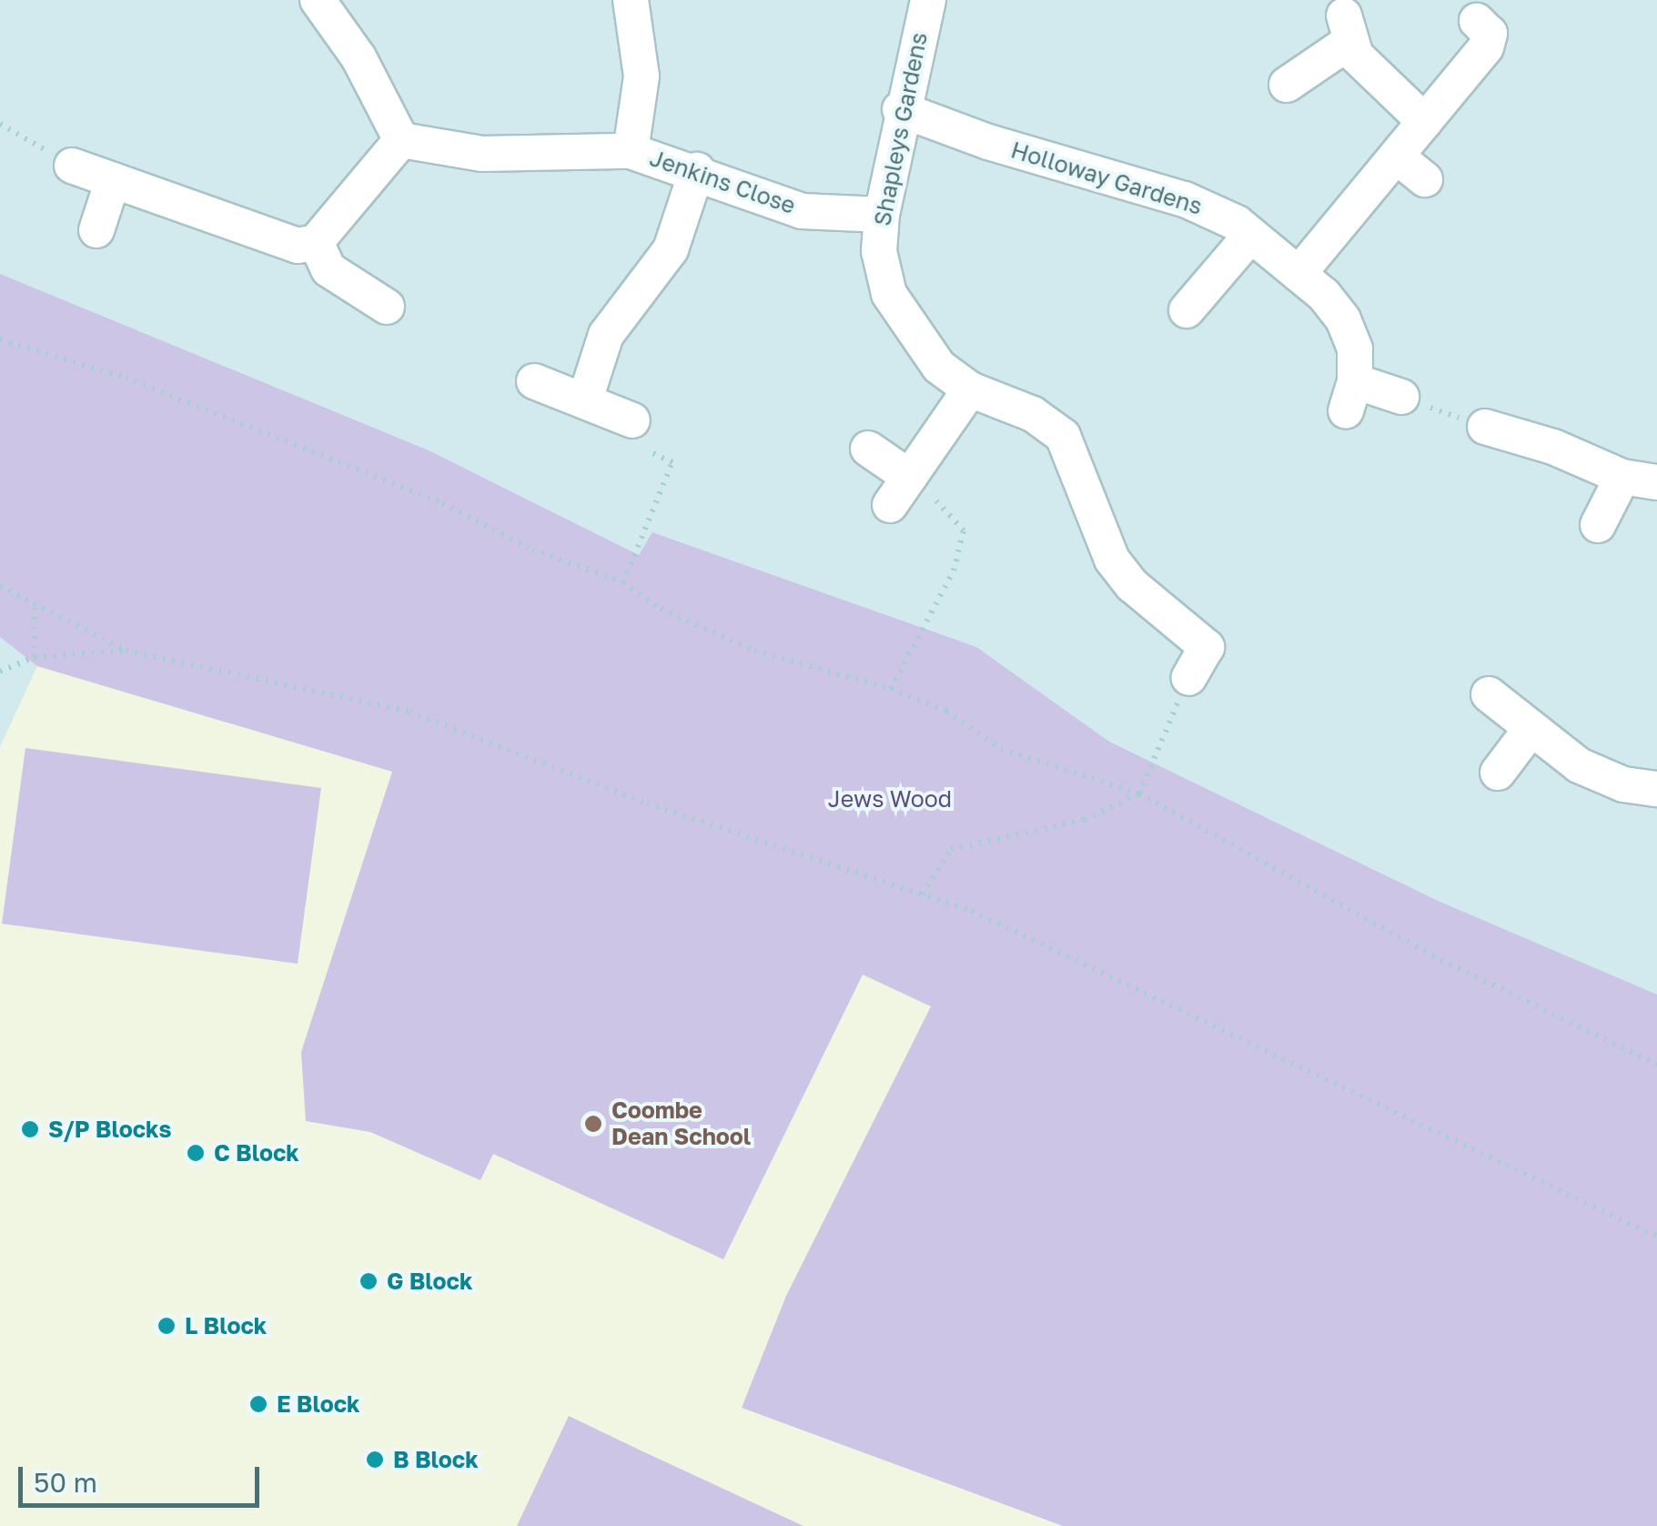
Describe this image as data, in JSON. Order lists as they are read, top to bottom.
{
  "streets": {
    "street": ["Shapleys Gardens", "Holloway Gardens", "Jenkins Close"]
  },
  "crossings": [
    ["Shapleys Gardens", "Holloway Gardens"],
    ["Shapleys Gardens", "Jenkins Close"]
  ],
  "parks": ["Jews Wood"],
  "places": [
    "Coombe Dean School",
    "S/P Blocks",
    "C Block",
    "G Block",
    "L Block",
    "E Block",
    "B Block"
  ],
  "scale_bar": "50 m"
}
